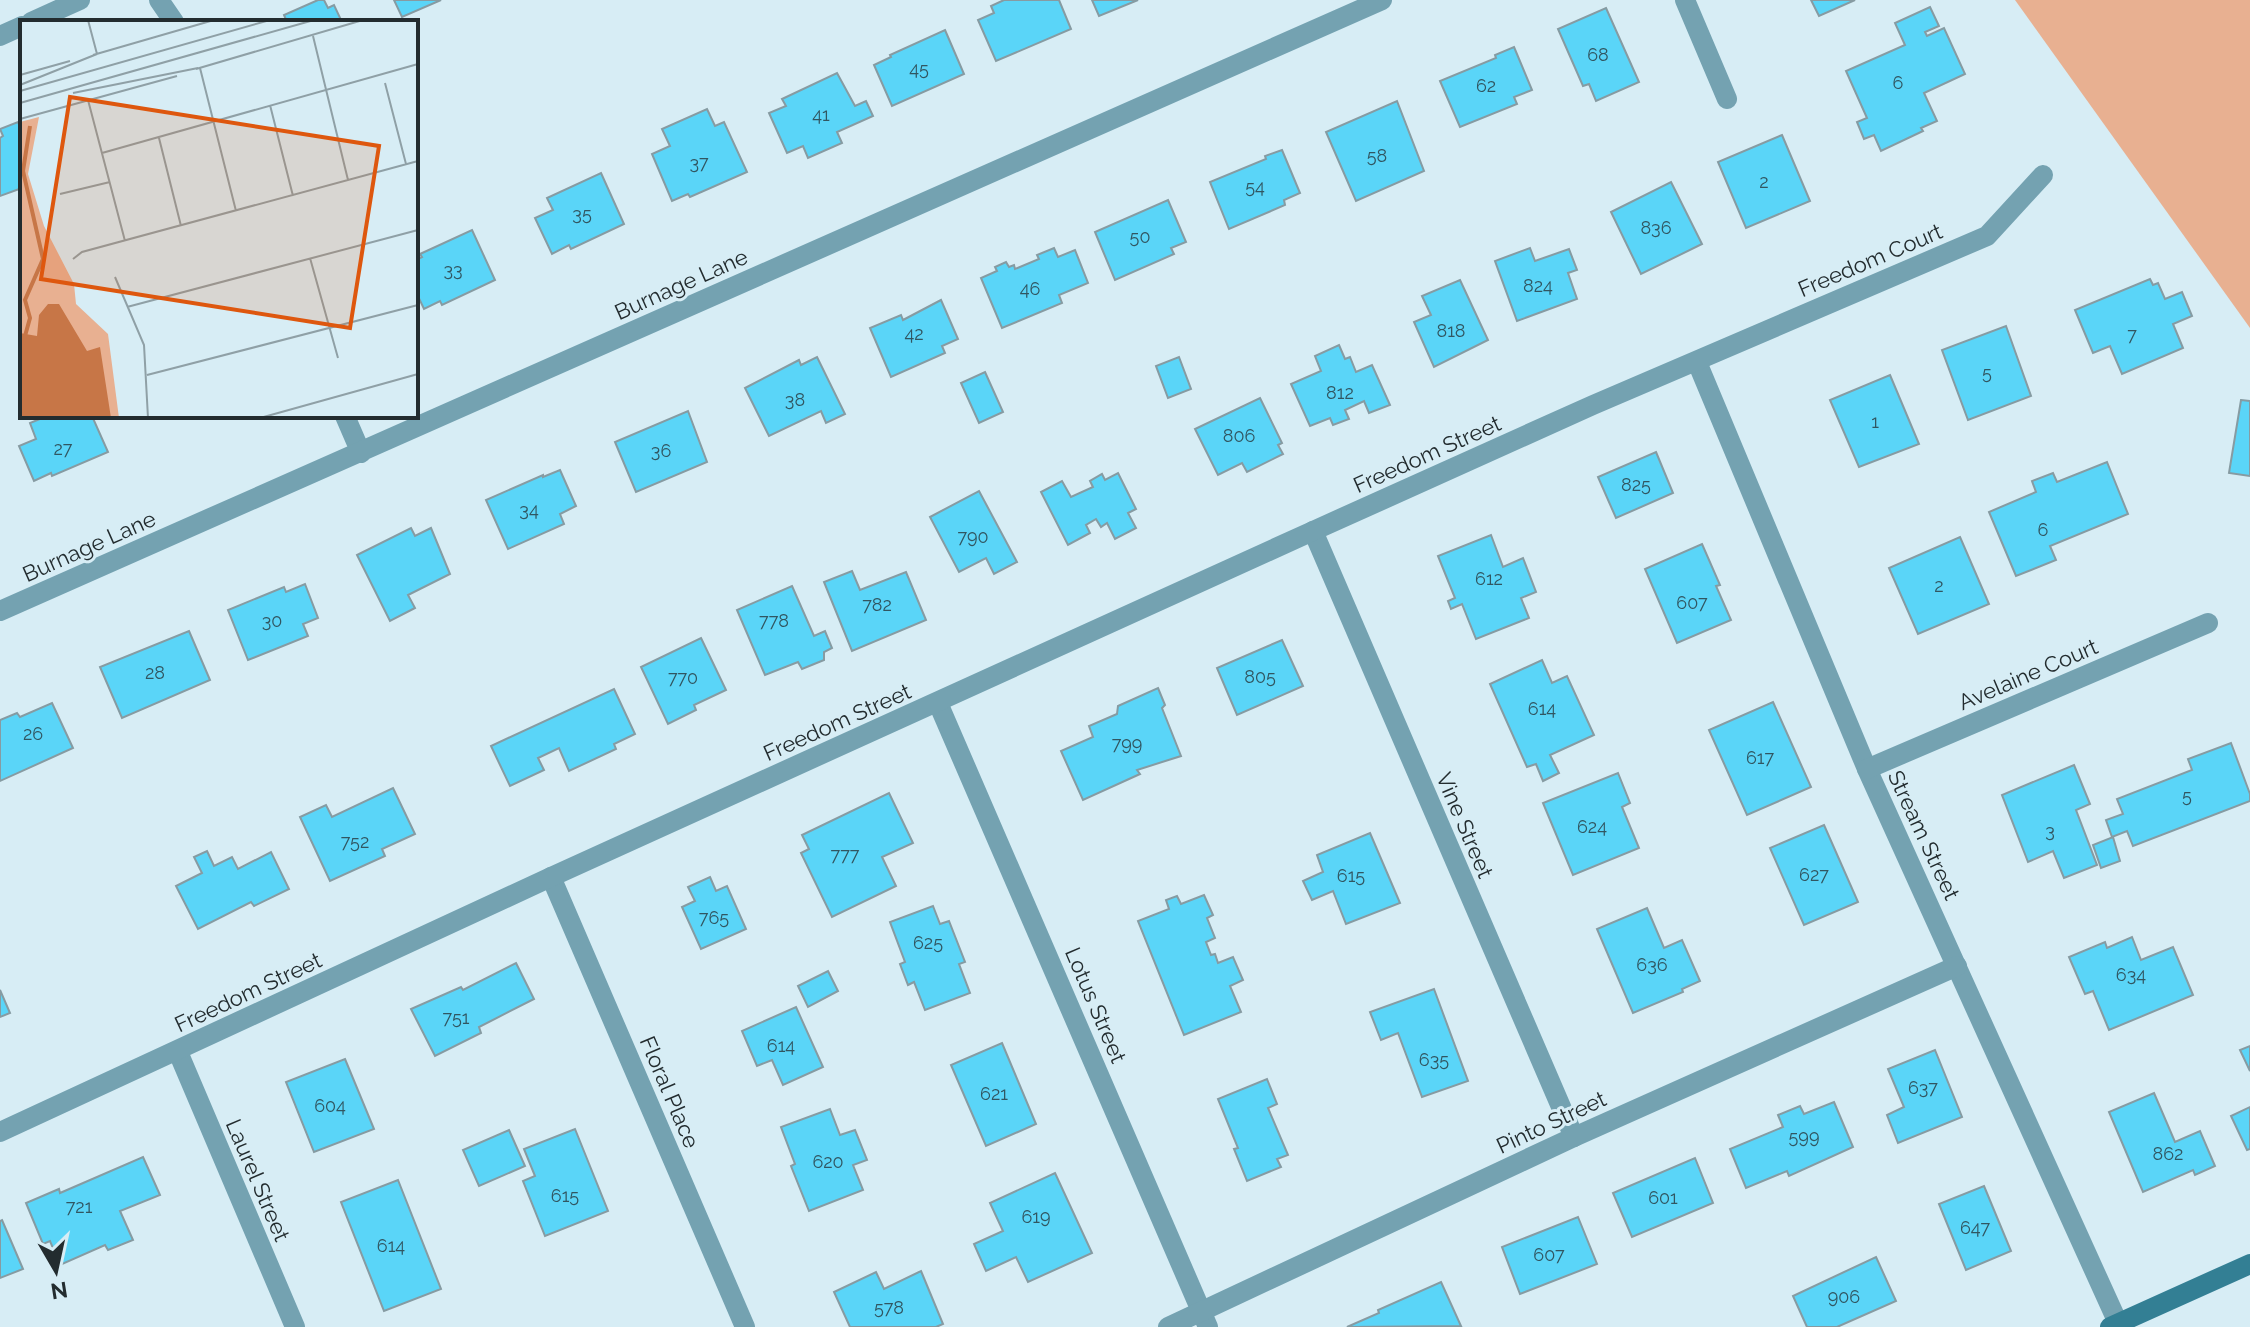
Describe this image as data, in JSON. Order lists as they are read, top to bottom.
{
  "streets": {
    "street": [
      "Freedom Court",
      "Burnage Lane",
      "Freedom Street",
      "Avelaine Court",
      "Vine Street",
      "Stream Street",
      "Lotus Street",
      "Floral Place",
      "Pinto Street",
      "Laurel Street"
    ]
  },
  "crossings": [
    ["Freedom Court", "Freedom Street"],
    ["Freedom Court", "Stream Street"],
    ["Freedom Street", "Vine Street"],
    ["Freedom Street", "Stream Street"],
    ["Freedom Street", "Lotus Street"],
    ["Freedom Street", "Floral Place"],
    ["Freedom Street", "Laurel Street"],
    ["Avelaine Court", "Stream Street"],
    ["Vine Street", "Pinto Street"],
    ["Stream Street", "Pinto Street"],
    ["Lotus Street", "Pinto Street"]
  ],
  "house_numbers": [
    "68",
    "45",
    "6",
    "62",
    "41",
    "58",
    "37",
    "2",
    "54",
    "35",
    "836",
    "50",
    "33",
    "824",
    "46",
    "818",
    "42",
    "7",
    "5",
    "812",
    "38",
    "1",
    "806",
    "27",
    "36",
    "825",
    "34",
    "6",
    "790",
    "612",
    "2",
    "607",
    "782",
    "30",
    "778",
    "28",
    "805",
    "770",
    "614",
    "26",
    "799",
    "617",
    "5",
    "624",
    "3",
    "752",
    "777",
    "627",
    "615",
    "765",
    "625",
    "636",
    "634",
    "751",
    "614",
    "635",
    "637",
    "621",
    "604",
    "599",
    "862",
    "620",
    "615",
    "601",
    "721",
    "619",
    "647",
    "614",
    "607",
    "906",
    "578"
  ],
  "north": "bottom"
}
